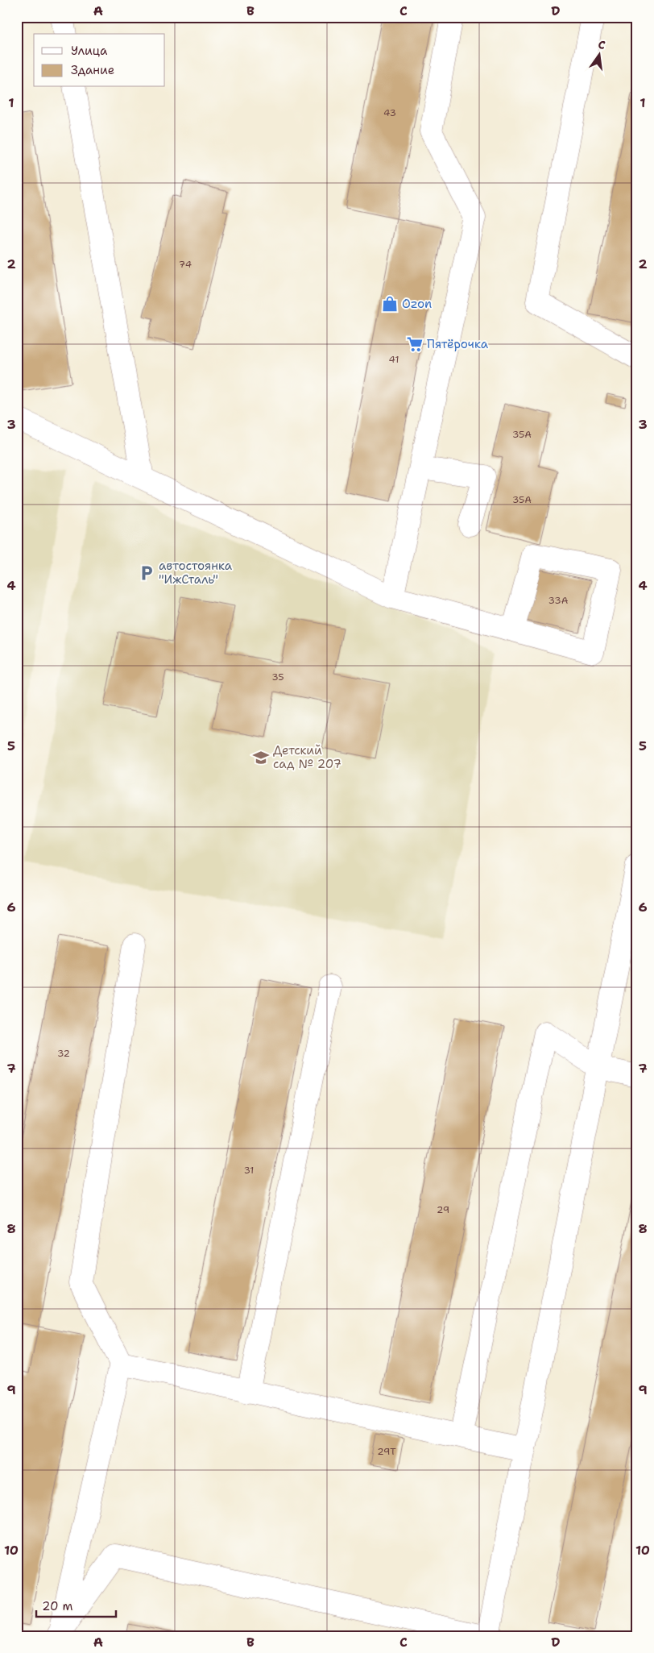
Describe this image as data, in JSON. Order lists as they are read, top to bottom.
{
  "places": {
    "shop": ["Ozon"],
    "supermarket": ["Пятёрочка"],
    "parking": ["автостоянка \"ИжСталь\""],
    "school or university": ["Детский сад № 207"]
  },
  "house_numbers": [
    "43",
    "74",
    "41",
    "35А",
    "35А",
    "33А",
    "35",
    "32",
    "31",
    "29",
    "29Т"
  ],
  "legend": ["Улица", "Здание"],
  "scale_bar": "20 m",
  "north": "top",
  "grid": {
    "columns": [
      "A",
      "B",
      "C",
      "D"
    ],
    "rows": [
      "1",
      "2",
      "3",
      "4",
      "5",
      "6",
      "7",
      "8",
      "9",
      "10"
    ]
  }
}
